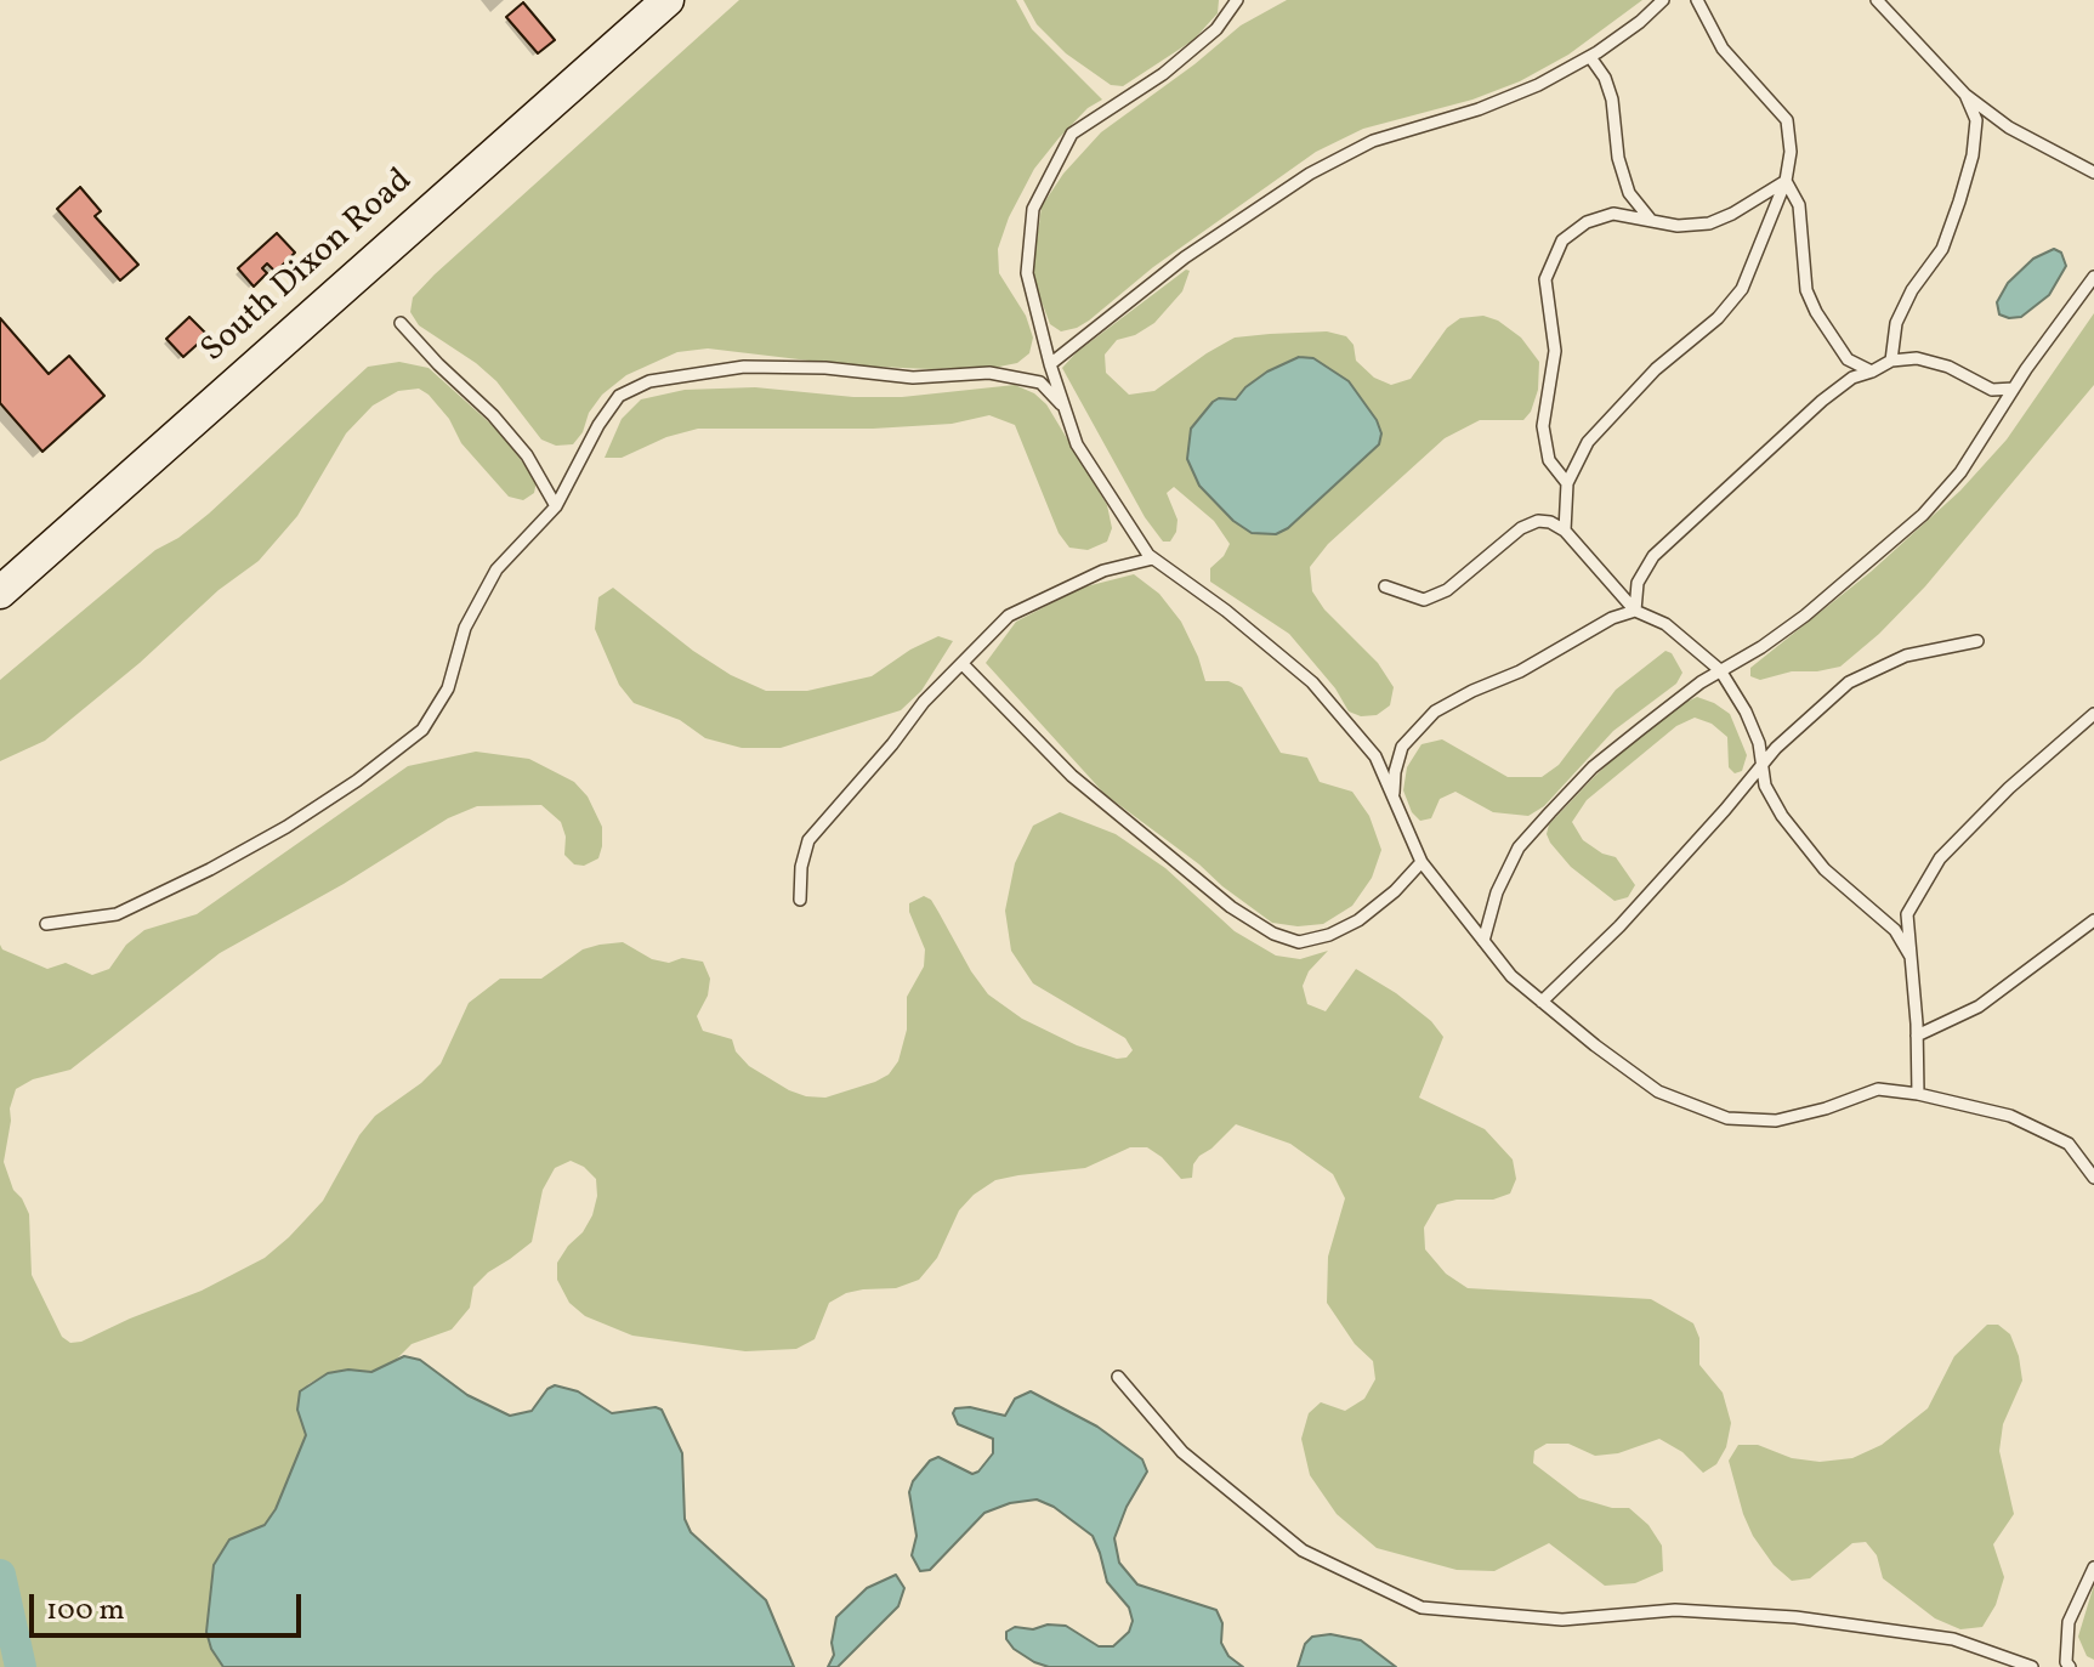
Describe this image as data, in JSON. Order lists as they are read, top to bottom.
{
  "streets": {
    "main road": ["South Dixon Road"]
  },
  "scale_bar": "100 m"
}
